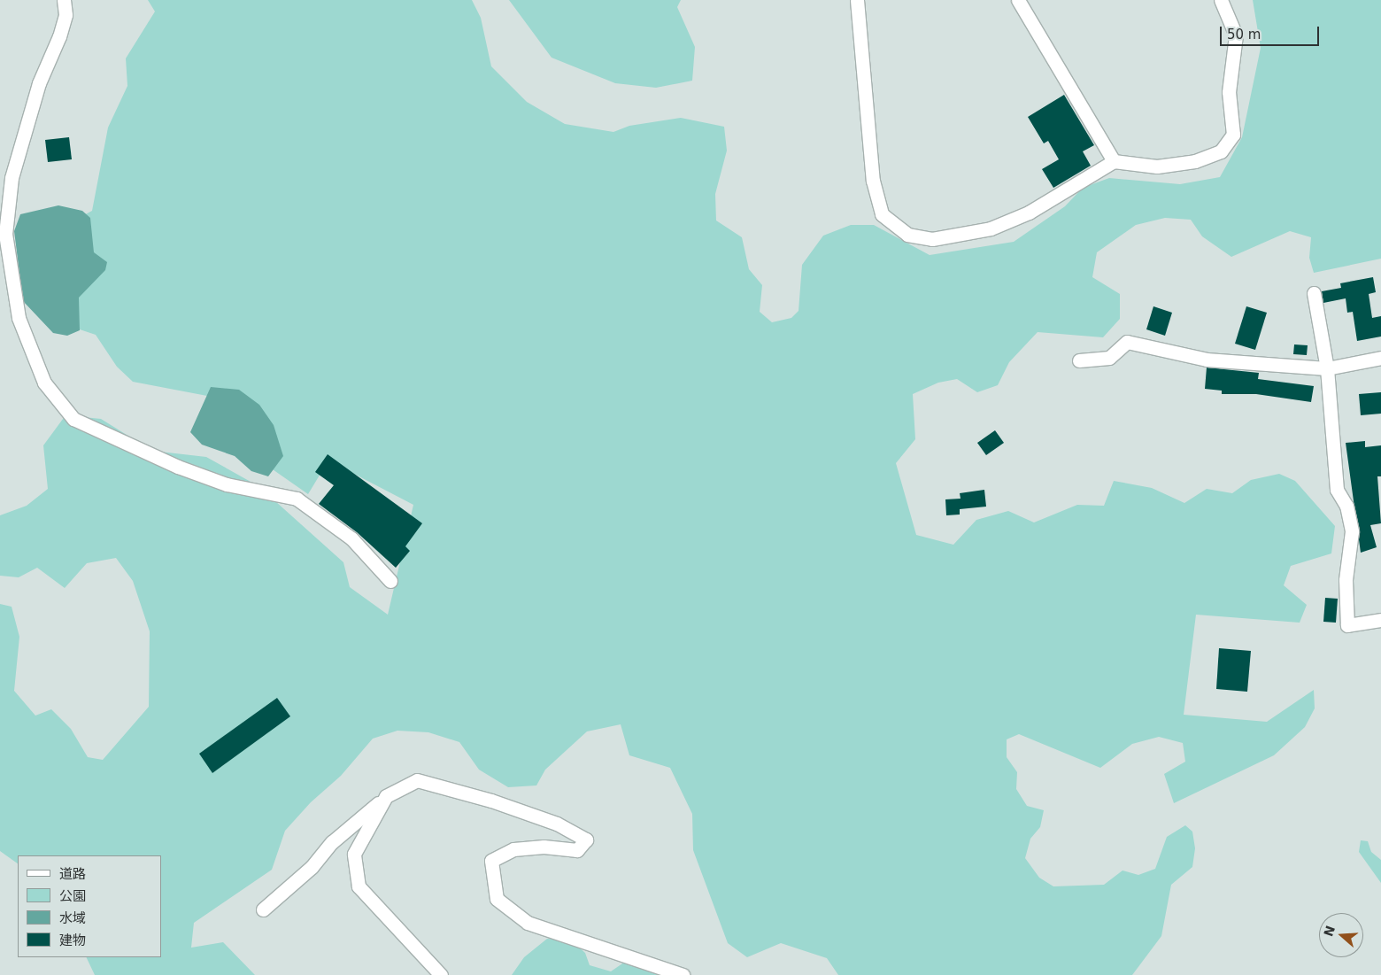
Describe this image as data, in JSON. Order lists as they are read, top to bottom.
{
  "legend": [
    "道路",
    "公園",
    "水域",
    "建物"
  ],
  "scale_bar": "50 m",
  "north": "left"
}
